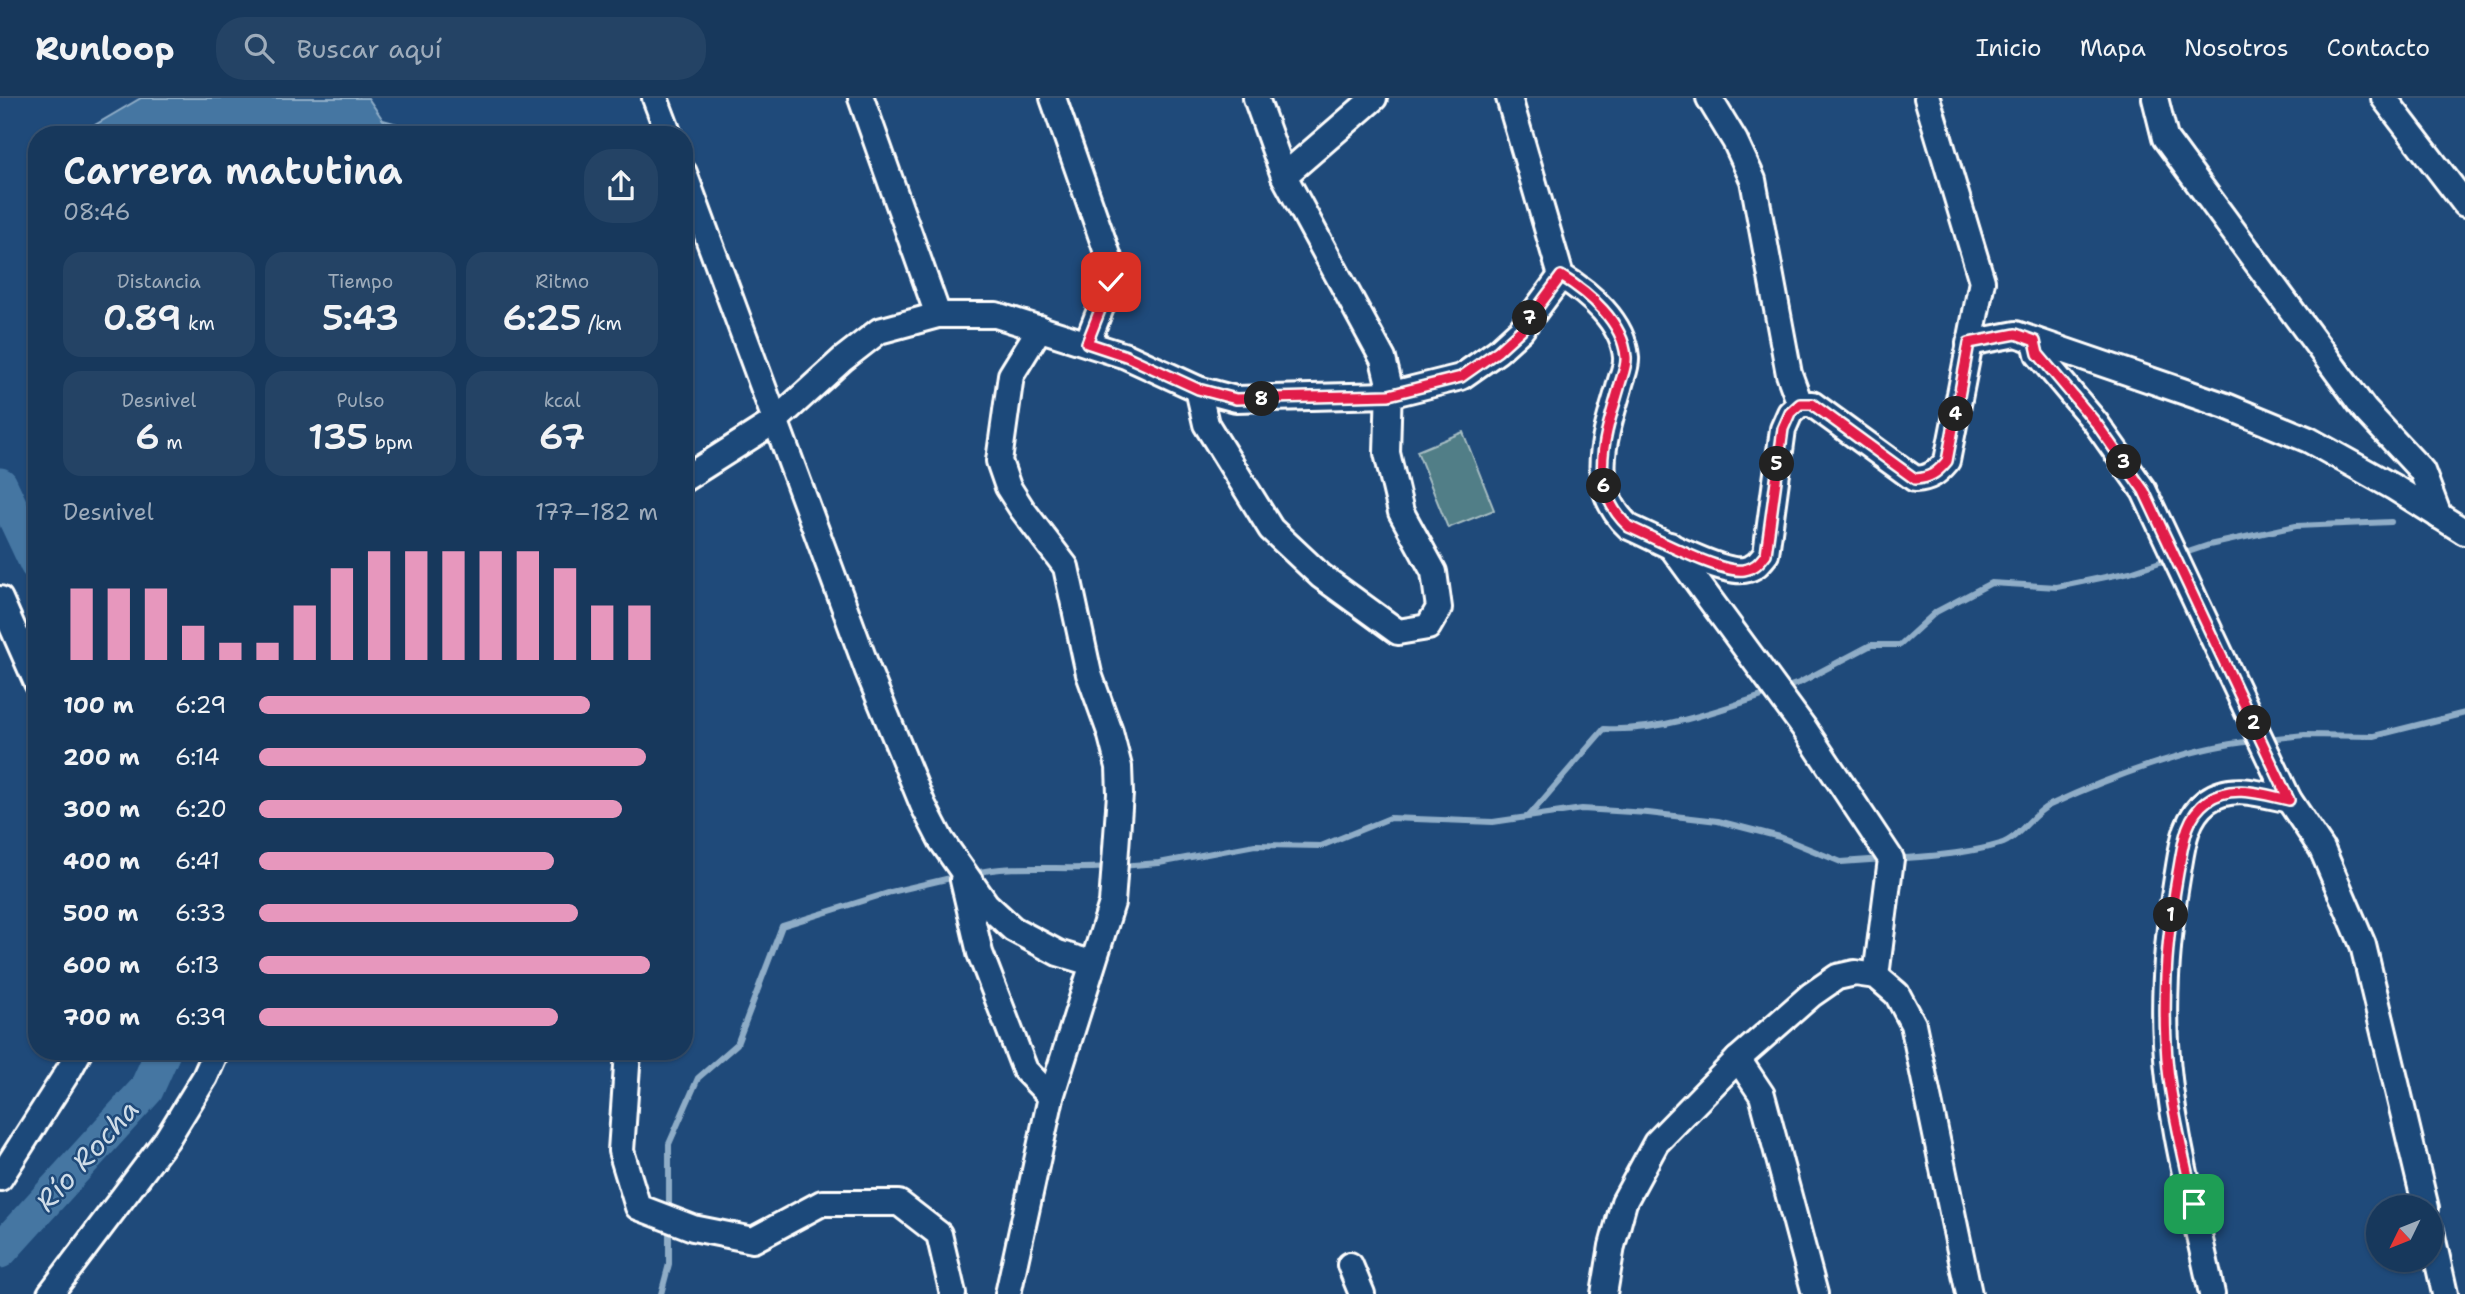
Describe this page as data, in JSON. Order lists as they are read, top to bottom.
{
  "water": ["Río Rocha"],
  "north": "bottom left",
  "page": {
    "header": "Runloop",
    "search": "Buscar aquí",
    "nav": [
      "Inicio",
      "Mapa",
      "Nosotros",
      "Contacto"
    ],
    "heading": ["Carrera matutina", "08:46"],
    "stats": [
      ["Distancia", "0.89 km"],
      ["Tiempo", "5:43"],
      ["Ritmo", "6:25 /km"],
      ["Desnivel", "6 m"],
      ["Pulso", "135 bpm"],
      ["kcal", "67"]
    ],
    "pins": [
      "7",
      "8",
      "4",
      "3",
      "5",
      "6",
      "2",
      "1"
    ],
    "chart": ["Desnivel", "177–182 m"],
    "list": [
      {
        "name": "100 m",
        "note": "6:29"
      },
      {
        "name": "200 m",
        "note": "6:14"
      },
      {
        "name": "300 m",
        "note": "6:20"
      },
      {
        "name": "400 m",
        "note": "6:41"
      },
      {
        "name": "500 m",
        "note": "6:33"
      },
      {
        "name": "600 m",
        "note": "6:13"
      },
      {
        "name": "700 m",
        "note": "6:39"
      }
    ]
  }
}
